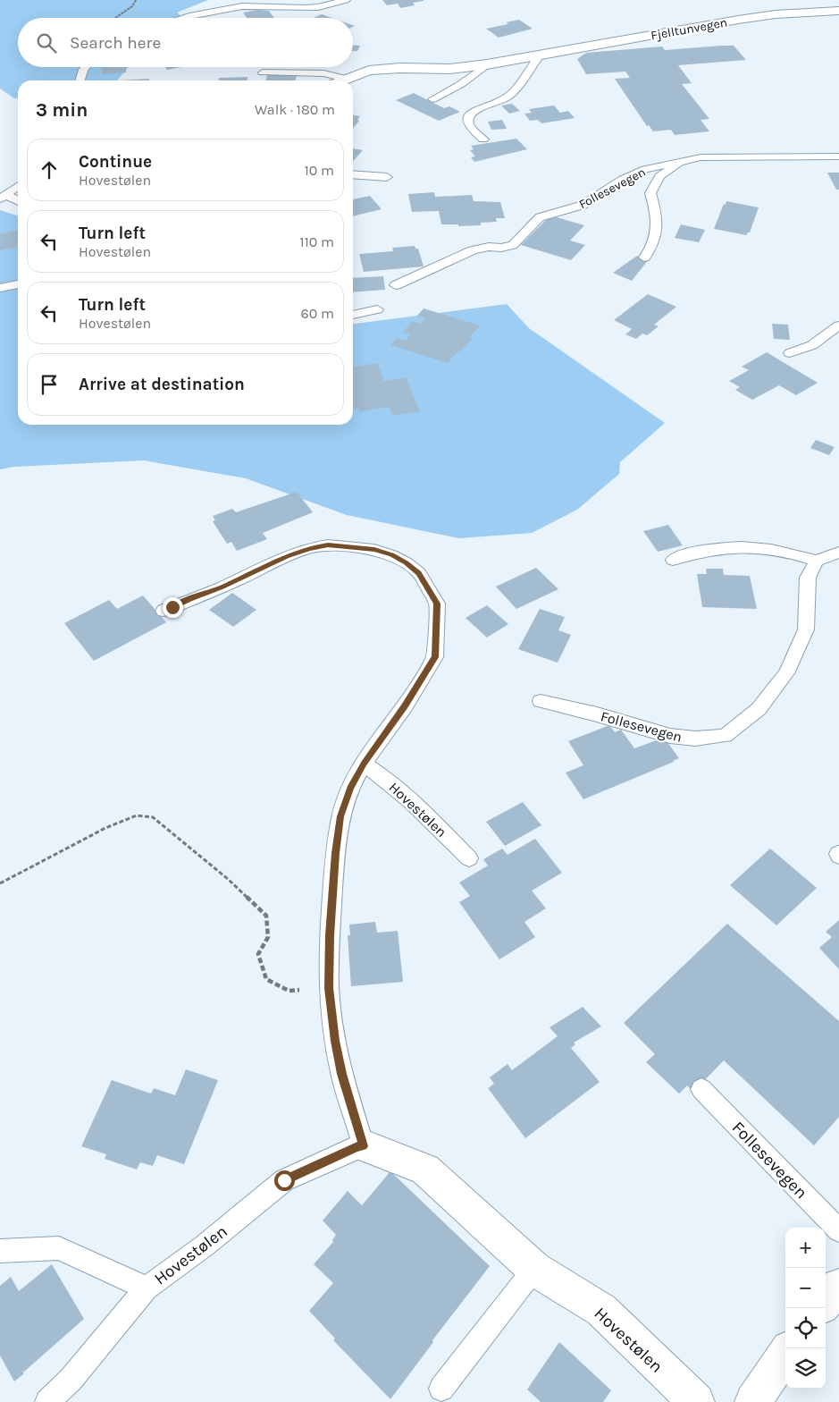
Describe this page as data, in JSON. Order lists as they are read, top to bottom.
{
  "streets": {
    "street": ["Fjelltunvegen", "Hovestølen"],
    "lane": ["Follesevegen"]
  },
  "page": {
    "search": "Search here",
    "heading": ["3 min", "Walk · 180 m"],
    "list": [
      ["Continue", "Hovestølen", "10 m"],
      ["Turn left", "Hovestølen", "110 m"],
      ["Turn left", "Hovestølen", "60 m"],
      "Arrive at destination"
    ],
    "map_buttons": ["+", "−"]
  }
}
